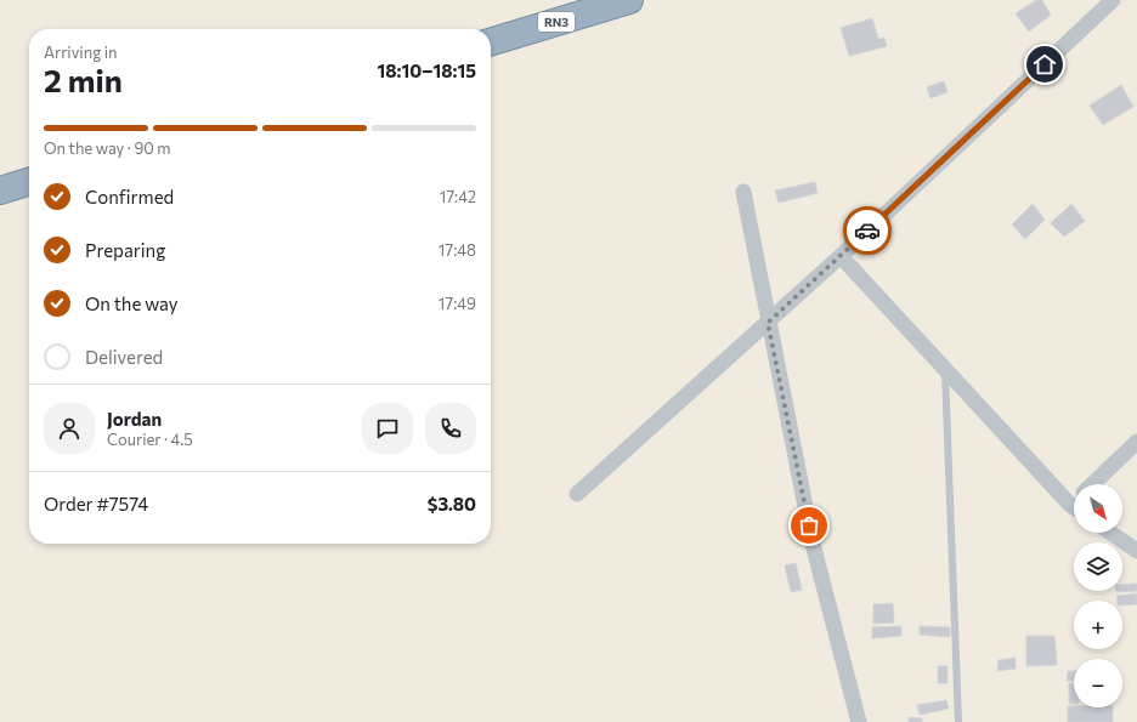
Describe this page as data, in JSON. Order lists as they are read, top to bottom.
{
  "streets": {
    "highway": ["RN3"]
  },
  "north": "bottom right",
  "page": {
    "heading": ["2 min", "Arriving in", "18:10–18:15"],
    "panel": [
      "Jordan",
      "Courier · 4.5",
      "Order #7574",
      "$3.80"
    ],
    "bar": "On the way · 90 m",
    "list": [
      ["Confirmed", "17:42"],
      ["Preparing", "17:48"],
      ["On the way", "17:49"],
      "Delivered"
    ],
    "map_buttons": ["+", "−"]
  }
}
